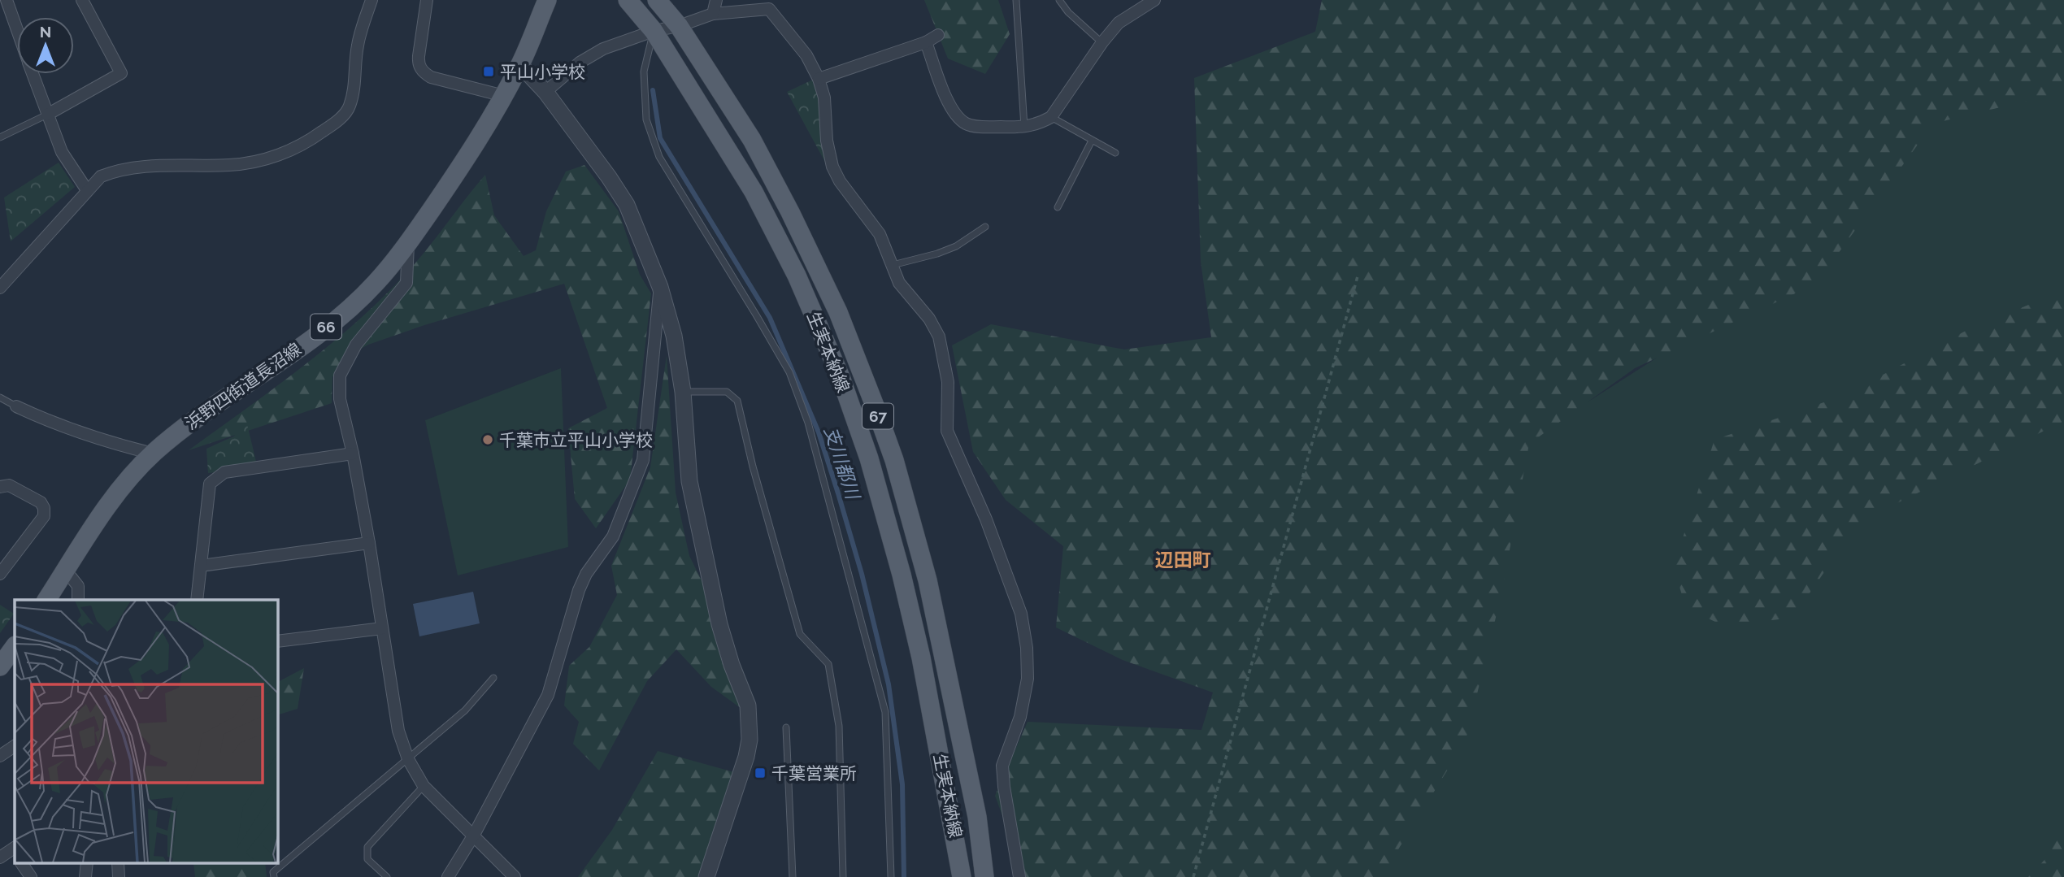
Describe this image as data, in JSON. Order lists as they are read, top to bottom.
{
  "streets": {
    "main road": [
      "66",
      "生実本納線",
      "浜野四街道長沼線",
      "67"
    ]
  },
  "districts": ["辺田町"],
  "water": ["支川都川"],
  "places": {
    "transit": ["平山小学校", "千葉営業所"],
    "other": ["千葉市立平山小学校"]
  },
  "north": "top"
}
